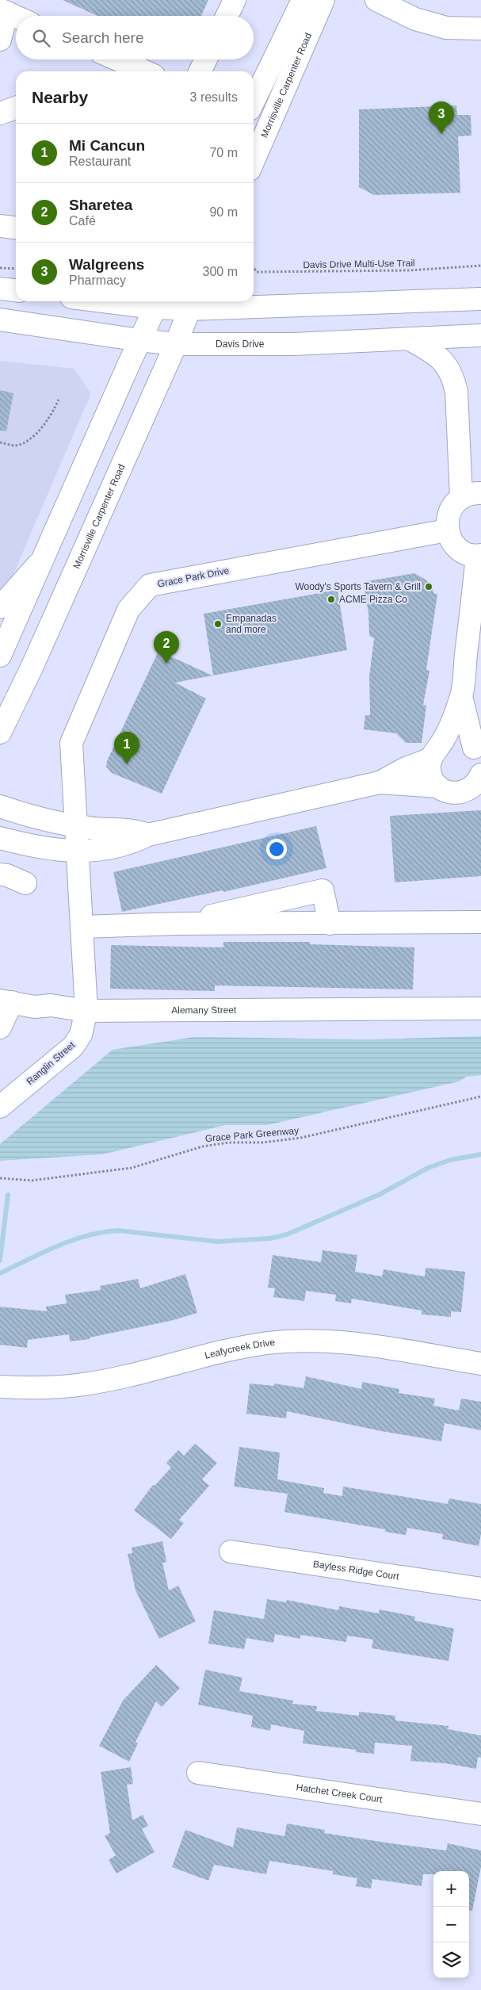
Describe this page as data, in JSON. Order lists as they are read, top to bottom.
{
  "streets": {
    "street": [
      "Morrisville Carpenter Road",
      "Davis Drive",
      "Grace Park Drive",
      "Alemany Street",
      "Ranglin Street",
      "Leafycreek Drive",
      "Bayless Ridge Court",
      "Hatchet Creek Court"
    ],
    "path": ["Davis Drive Multi-Use Trail", "Grace Park Greenway"]
  },
  "crossings": [
    ["Morrisville Carpenter Road", "Davis Drive"],
    ["Alemany Street", "Ranglin Street"]
  ],
  "places": ["Woody's Sports Tavern & Grill", "ACME Pizza Co", "Empanadas and more"],
  "page": {
    "search": "Search here",
    "heading": ["Nearby", "3 results"],
    "pins": ["3", "2", "1"],
    "list": [
      {
        "mark": "1",
        "name": "Mi Cancun",
        "note": "Restaurant",
        "value": "70 m"
      },
      {
        "mark": "2",
        "name": "Sharetea",
        "note": "Café",
        "value": "90 m"
      },
      {
        "mark": "3",
        "name": "Walgreens",
        "note": "Pharmacy",
        "value": "300 m"
      }
    ],
    "map_buttons": ["+", "−"]
  }
}
